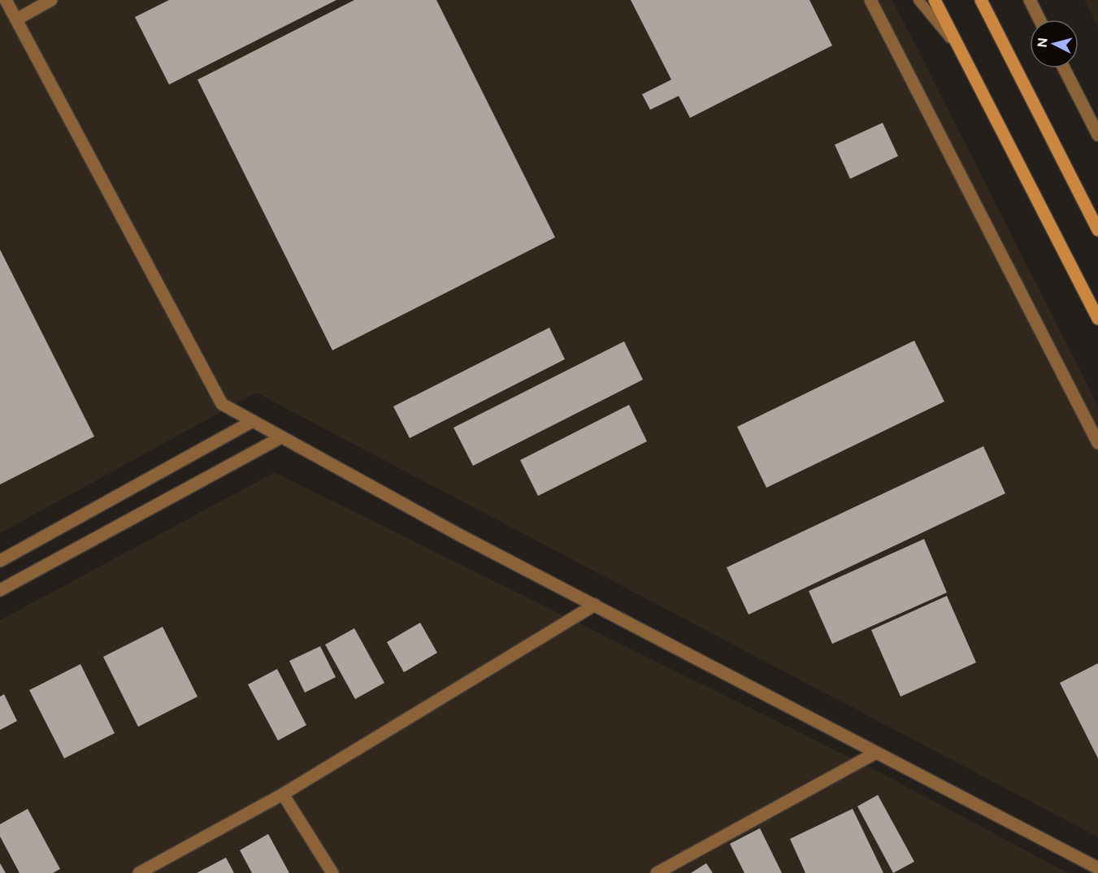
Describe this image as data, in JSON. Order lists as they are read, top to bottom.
{
  "north": "left"
}
